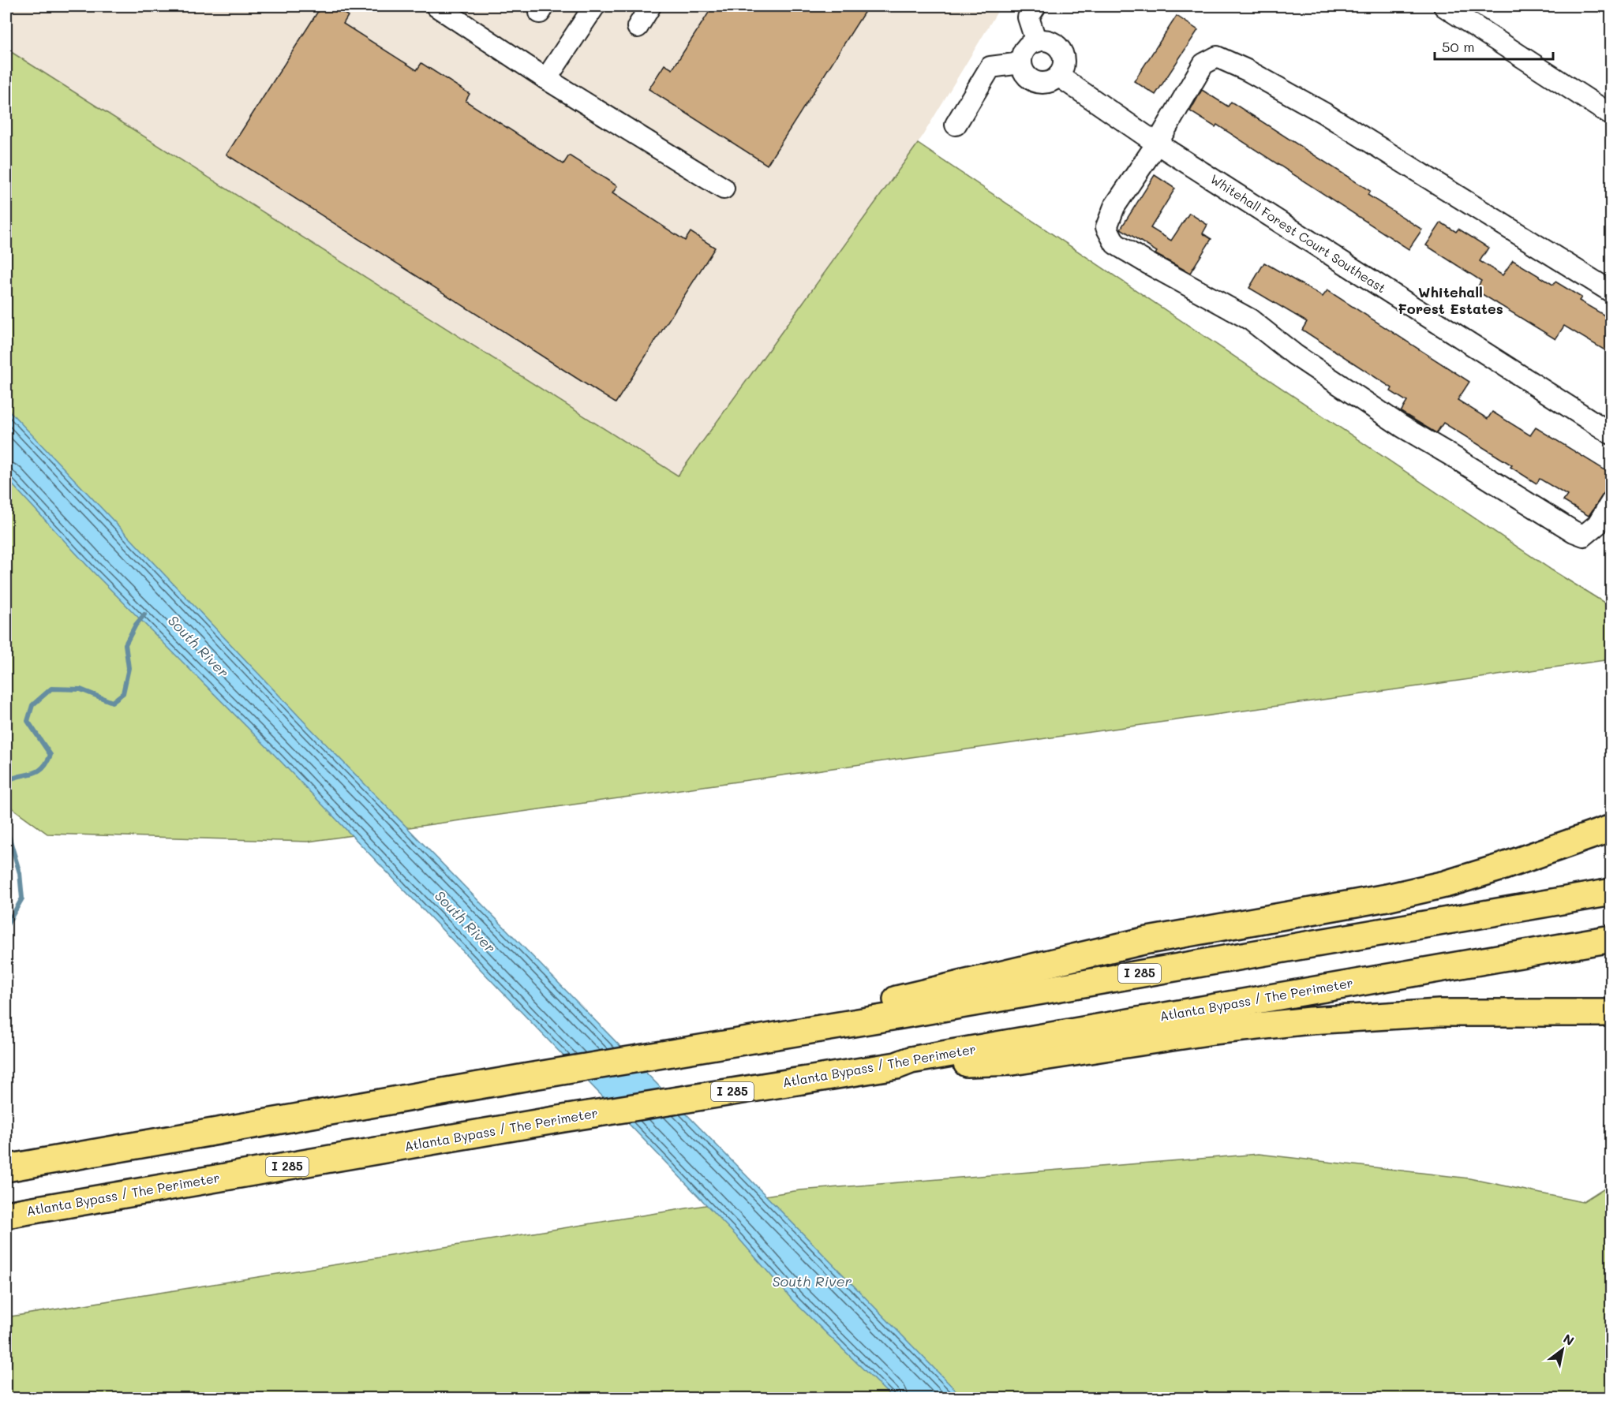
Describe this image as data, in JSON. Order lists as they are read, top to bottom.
{
  "streets": {
    "highway": ["I 285", "Atlanta Bypass / The Perimeter"],
    "street": ["Whitehall Forest Court Southeast"]
  },
  "districts": ["Whitehall Forest Estates"],
  "water": ["South River"],
  "scale_bar": "50 m",
  "north": "top right"
}
